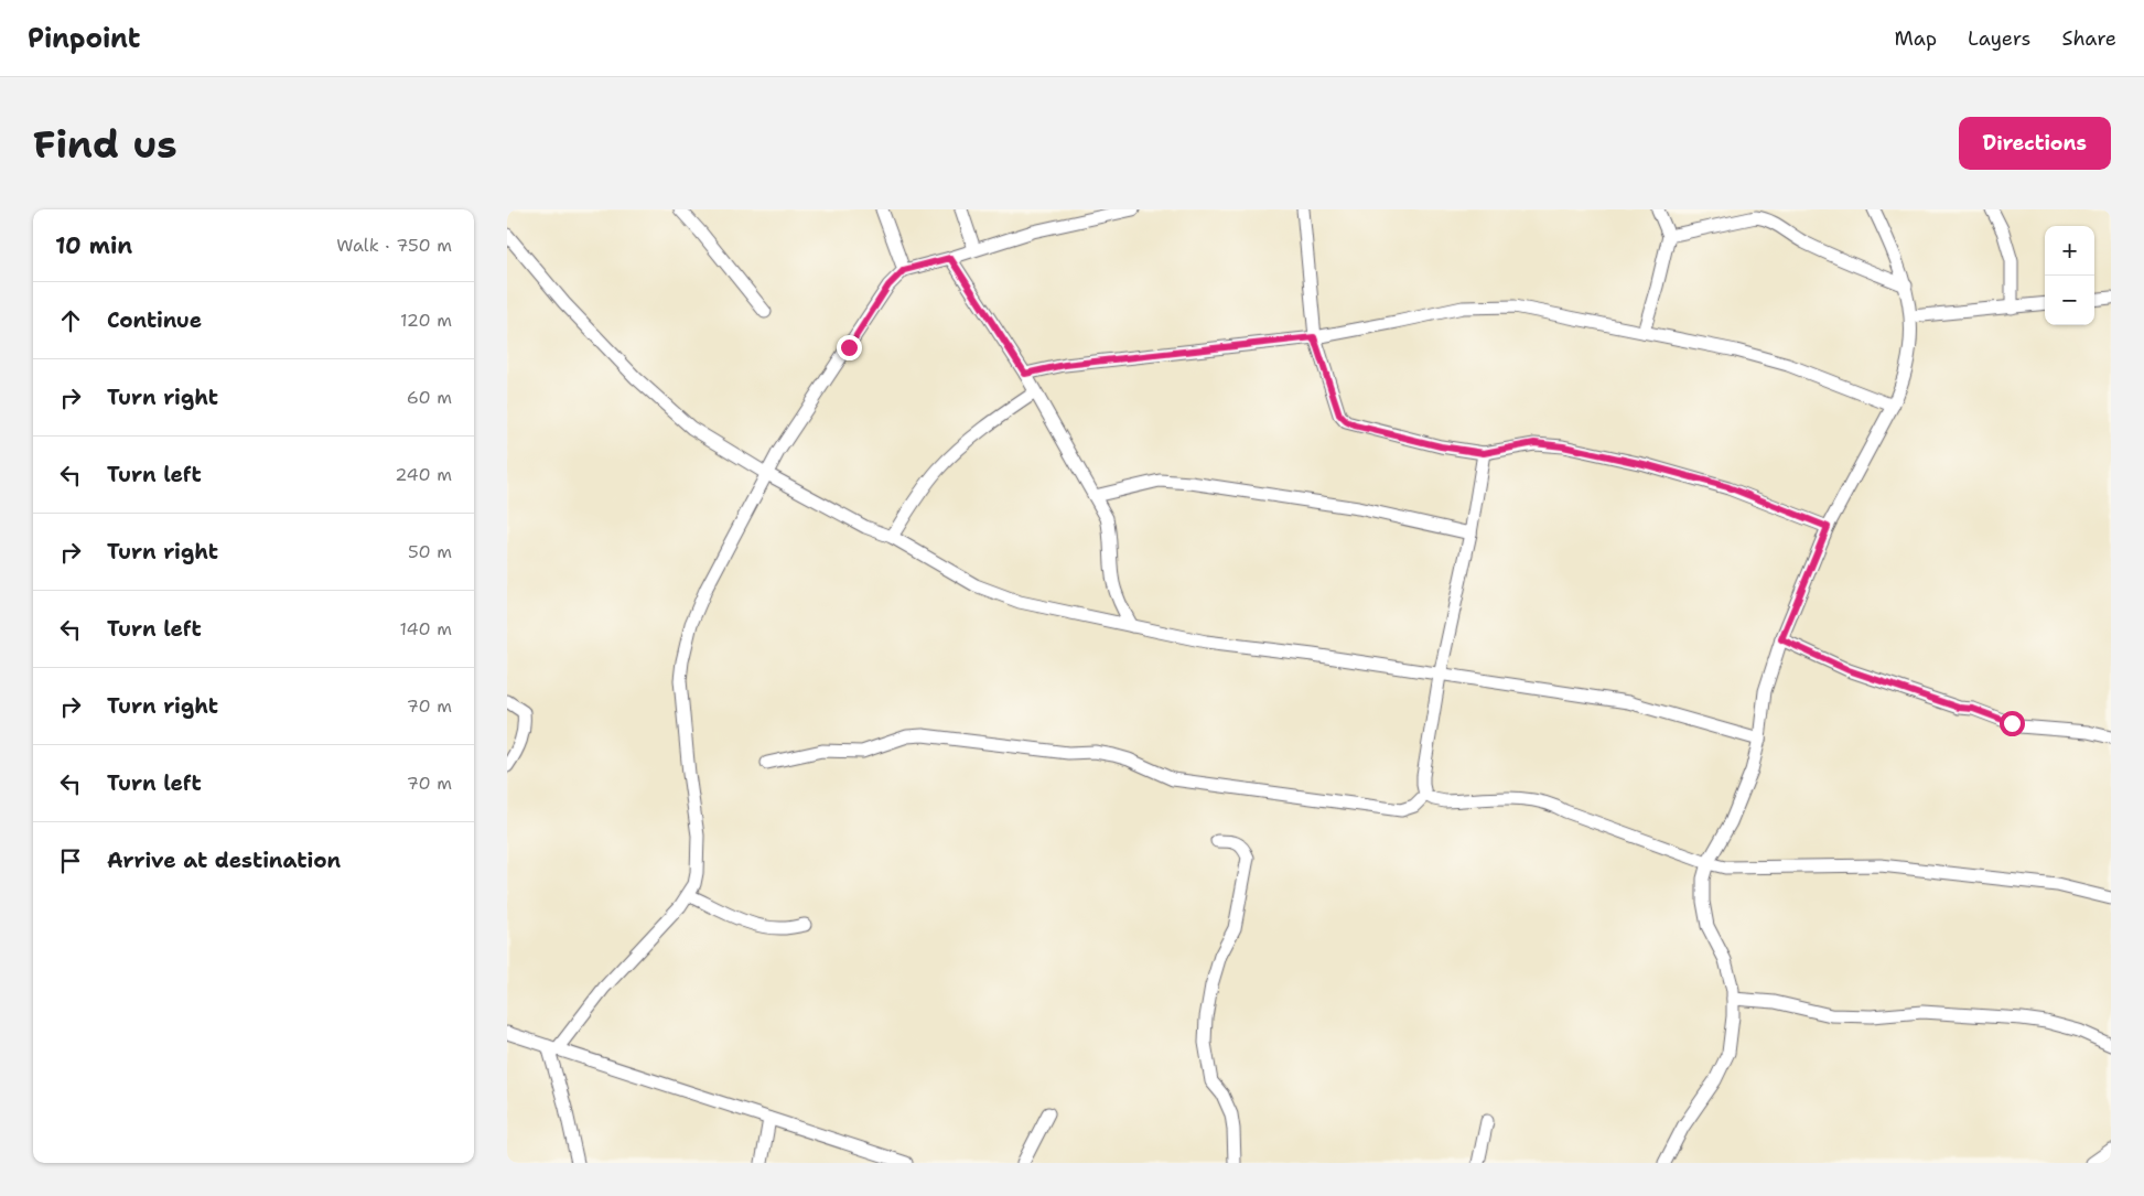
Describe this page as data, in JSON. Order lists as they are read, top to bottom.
{
  "page": {
    "header": "Pinpoint",
    "nav": ["Map", "Layers", "Share"],
    "buttons": "Directions",
    "title": "Find us",
    "heading": ["10 min", "Walk · 750 m"],
    "map_buttons": ["+", "−"],
    "list": [
      ["Continue", "120 m"],
      ["Turn right", "60 m"],
      ["Turn left", "240 m"],
      ["Turn right", "50 m"],
      ["Turn left", "140 m"],
      ["Turn right", "70 m"],
      ["Turn left", "70 m"],
      "Arrive at destination"
    ]
  }
}
